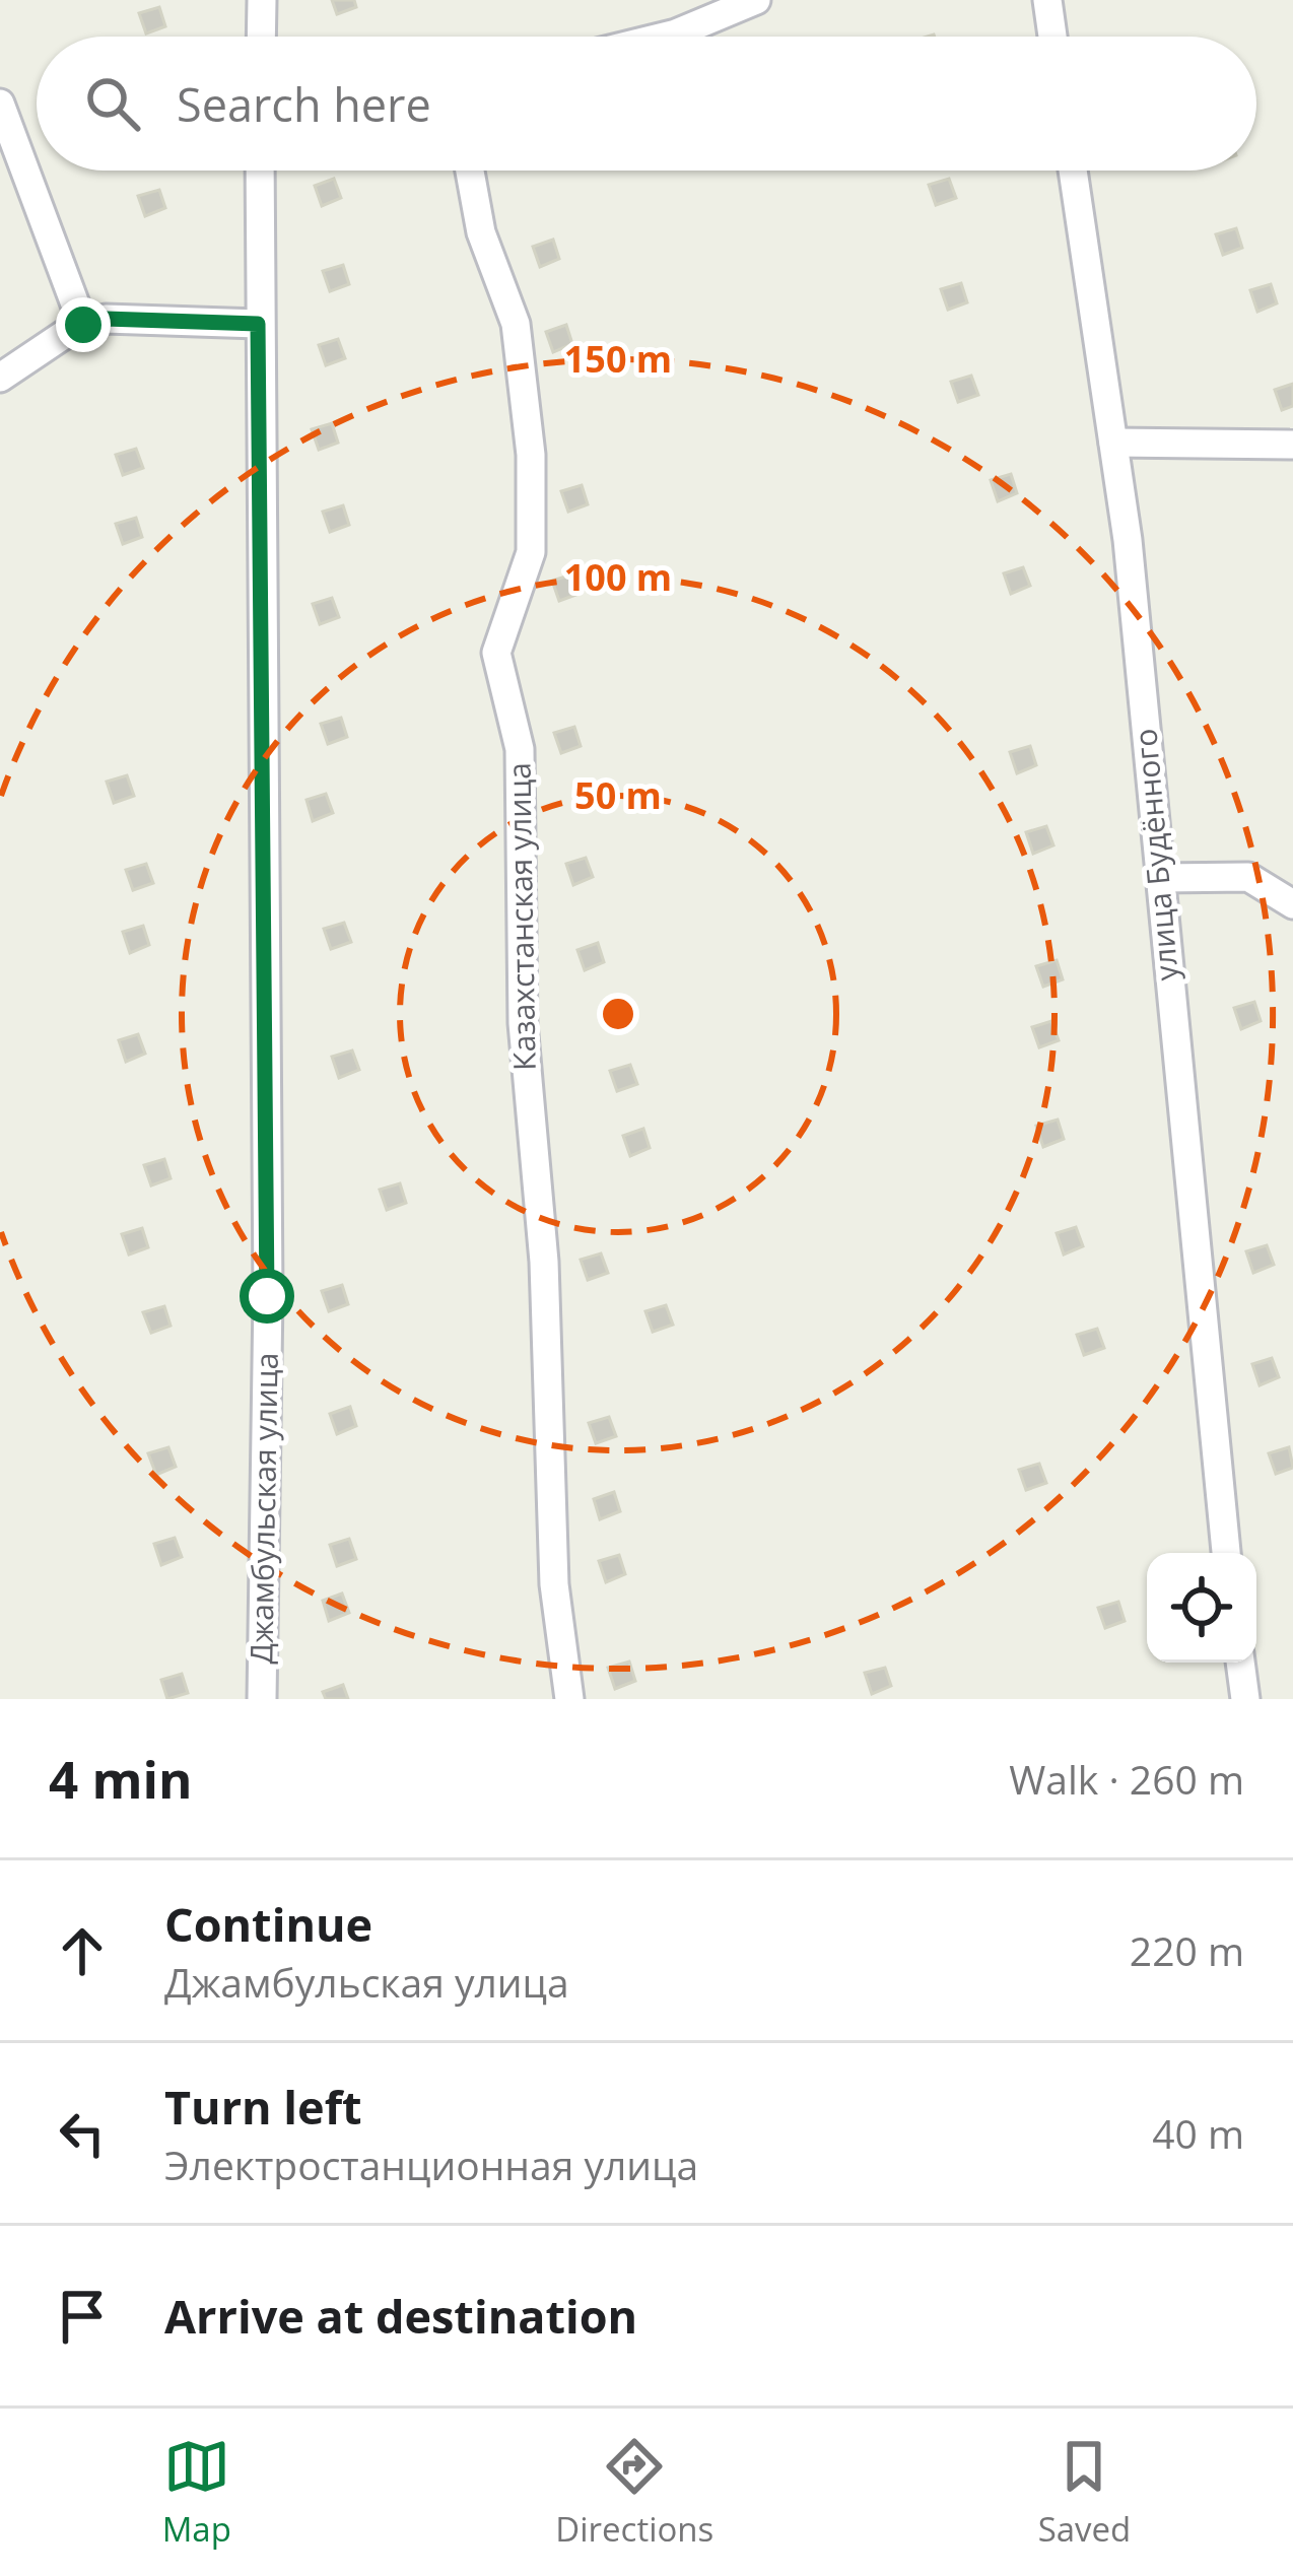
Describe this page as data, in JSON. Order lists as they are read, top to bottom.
{
  "streets": {
    "street": ["улица Будённого", "Казахстанская улица", "Джамбульская улица"]
  },
  "page": {
    "search": "Search here",
    "heading": ["4 min", "Walk · 260 m"],
    "list": [
      ["Continue", "Джамбульская улица", "220 m"],
      ["Turn left", "Электростанционная улица", "40 m"],
      "Arrive at destination"
    ],
    "nav": ["Map", "Directions", "Saved"]
  },
  "rings": ["150 m", "100 m", "50 m"]
}
